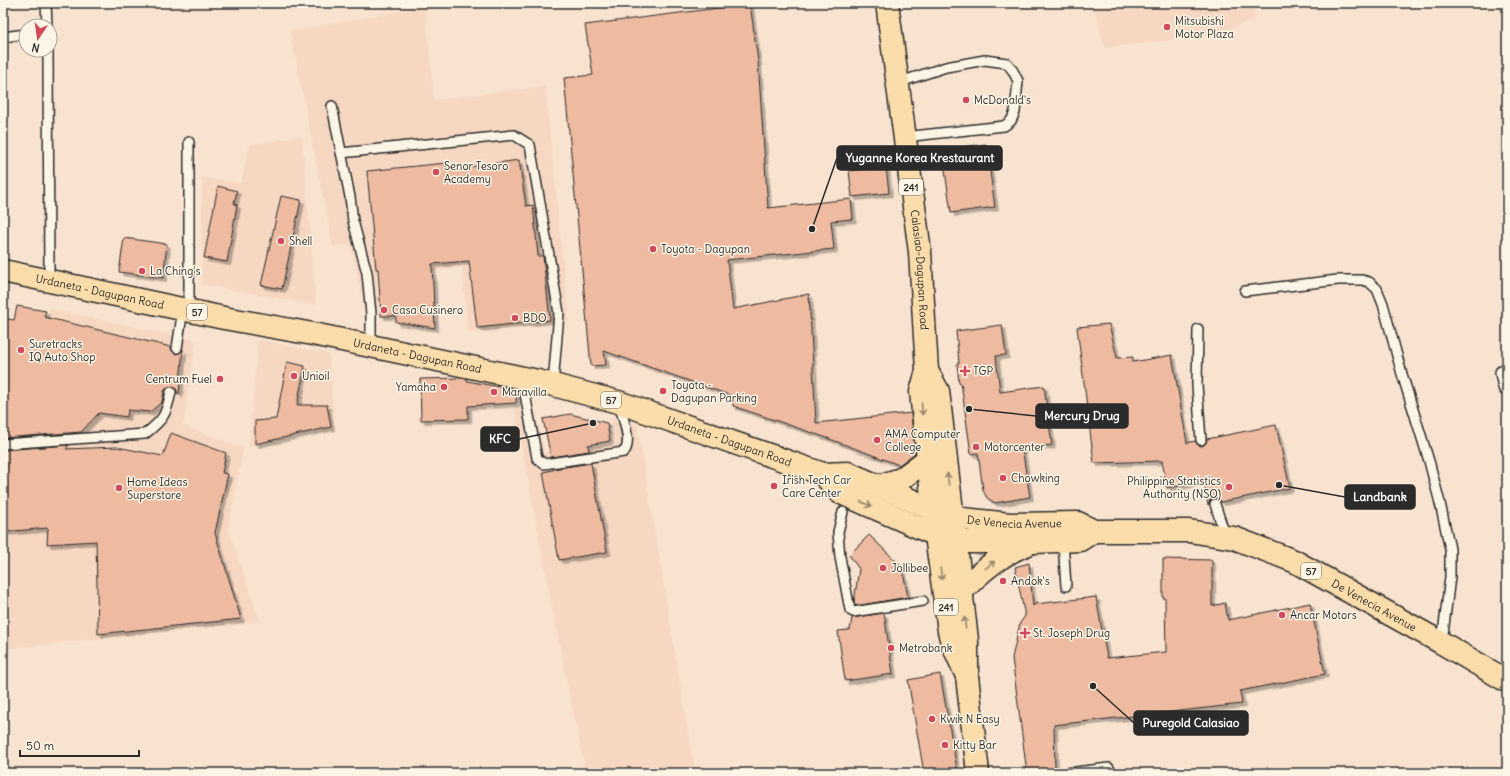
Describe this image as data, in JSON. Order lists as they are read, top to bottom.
{
  "streets": {
    "main road": [
      "241",
      "Calasiao-Dagupan Road",
      "Urdaneta - Dagupan Road",
      "57",
      "De Venecia Avenue"
    ]
  },
  "crossings": [
    ["241", "Calasiao-Dagupan Road"],
    ["241", "Urdaneta - Dagupan Road"],
    ["241", "De Venecia Avenue"],
    ["Calasiao-Dagupan Road", "Urdaneta - Dagupan Road"],
    ["Calasiao-Dagupan Road", "De Venecia Avenue"],
    ["Urdaneta - Dagupan Road", "De Venecia Avenue"]
  ],
  "places": {
    "other": [
      "Mitsubishi Motor Plaza",
      "McDonald's",
      "Senor Tesoro Academy",
      "Yuganne Korea Krestaurant",
      "Shell",
      "Toyota - Dagupan",
      "La Ching's",
      "Casa Cusinero",
      "BDO",
      "Suretracks IQ Auto Shop",
      "Unioil",
      "Centrum Fuel",
      "Yamaha",
      "Toyota - Dagupan Parking",
      "Maravilla",
      "Mercury Drug",
      "KFC",
      "AMA Computer College",
      "Motorcenter",
      "Chowking",
      "Landbank",
      "Irish Tech Car Care Center",
      "Philippine Statistics Authority (NSO)",
      "Home Ideas Superstore",
      "Jollibee",
      "Andok's",
      "Ancar Motors",
      "Metrobank",
      "Puregold Calasiao",
      "Kwik N Easy",
      "Kitty Bar"
    ],
    "health": ["TGP", "St. Joseph Drug"]
  },
  "scale_bar": "50 m",
  "north": "bottom"
}
